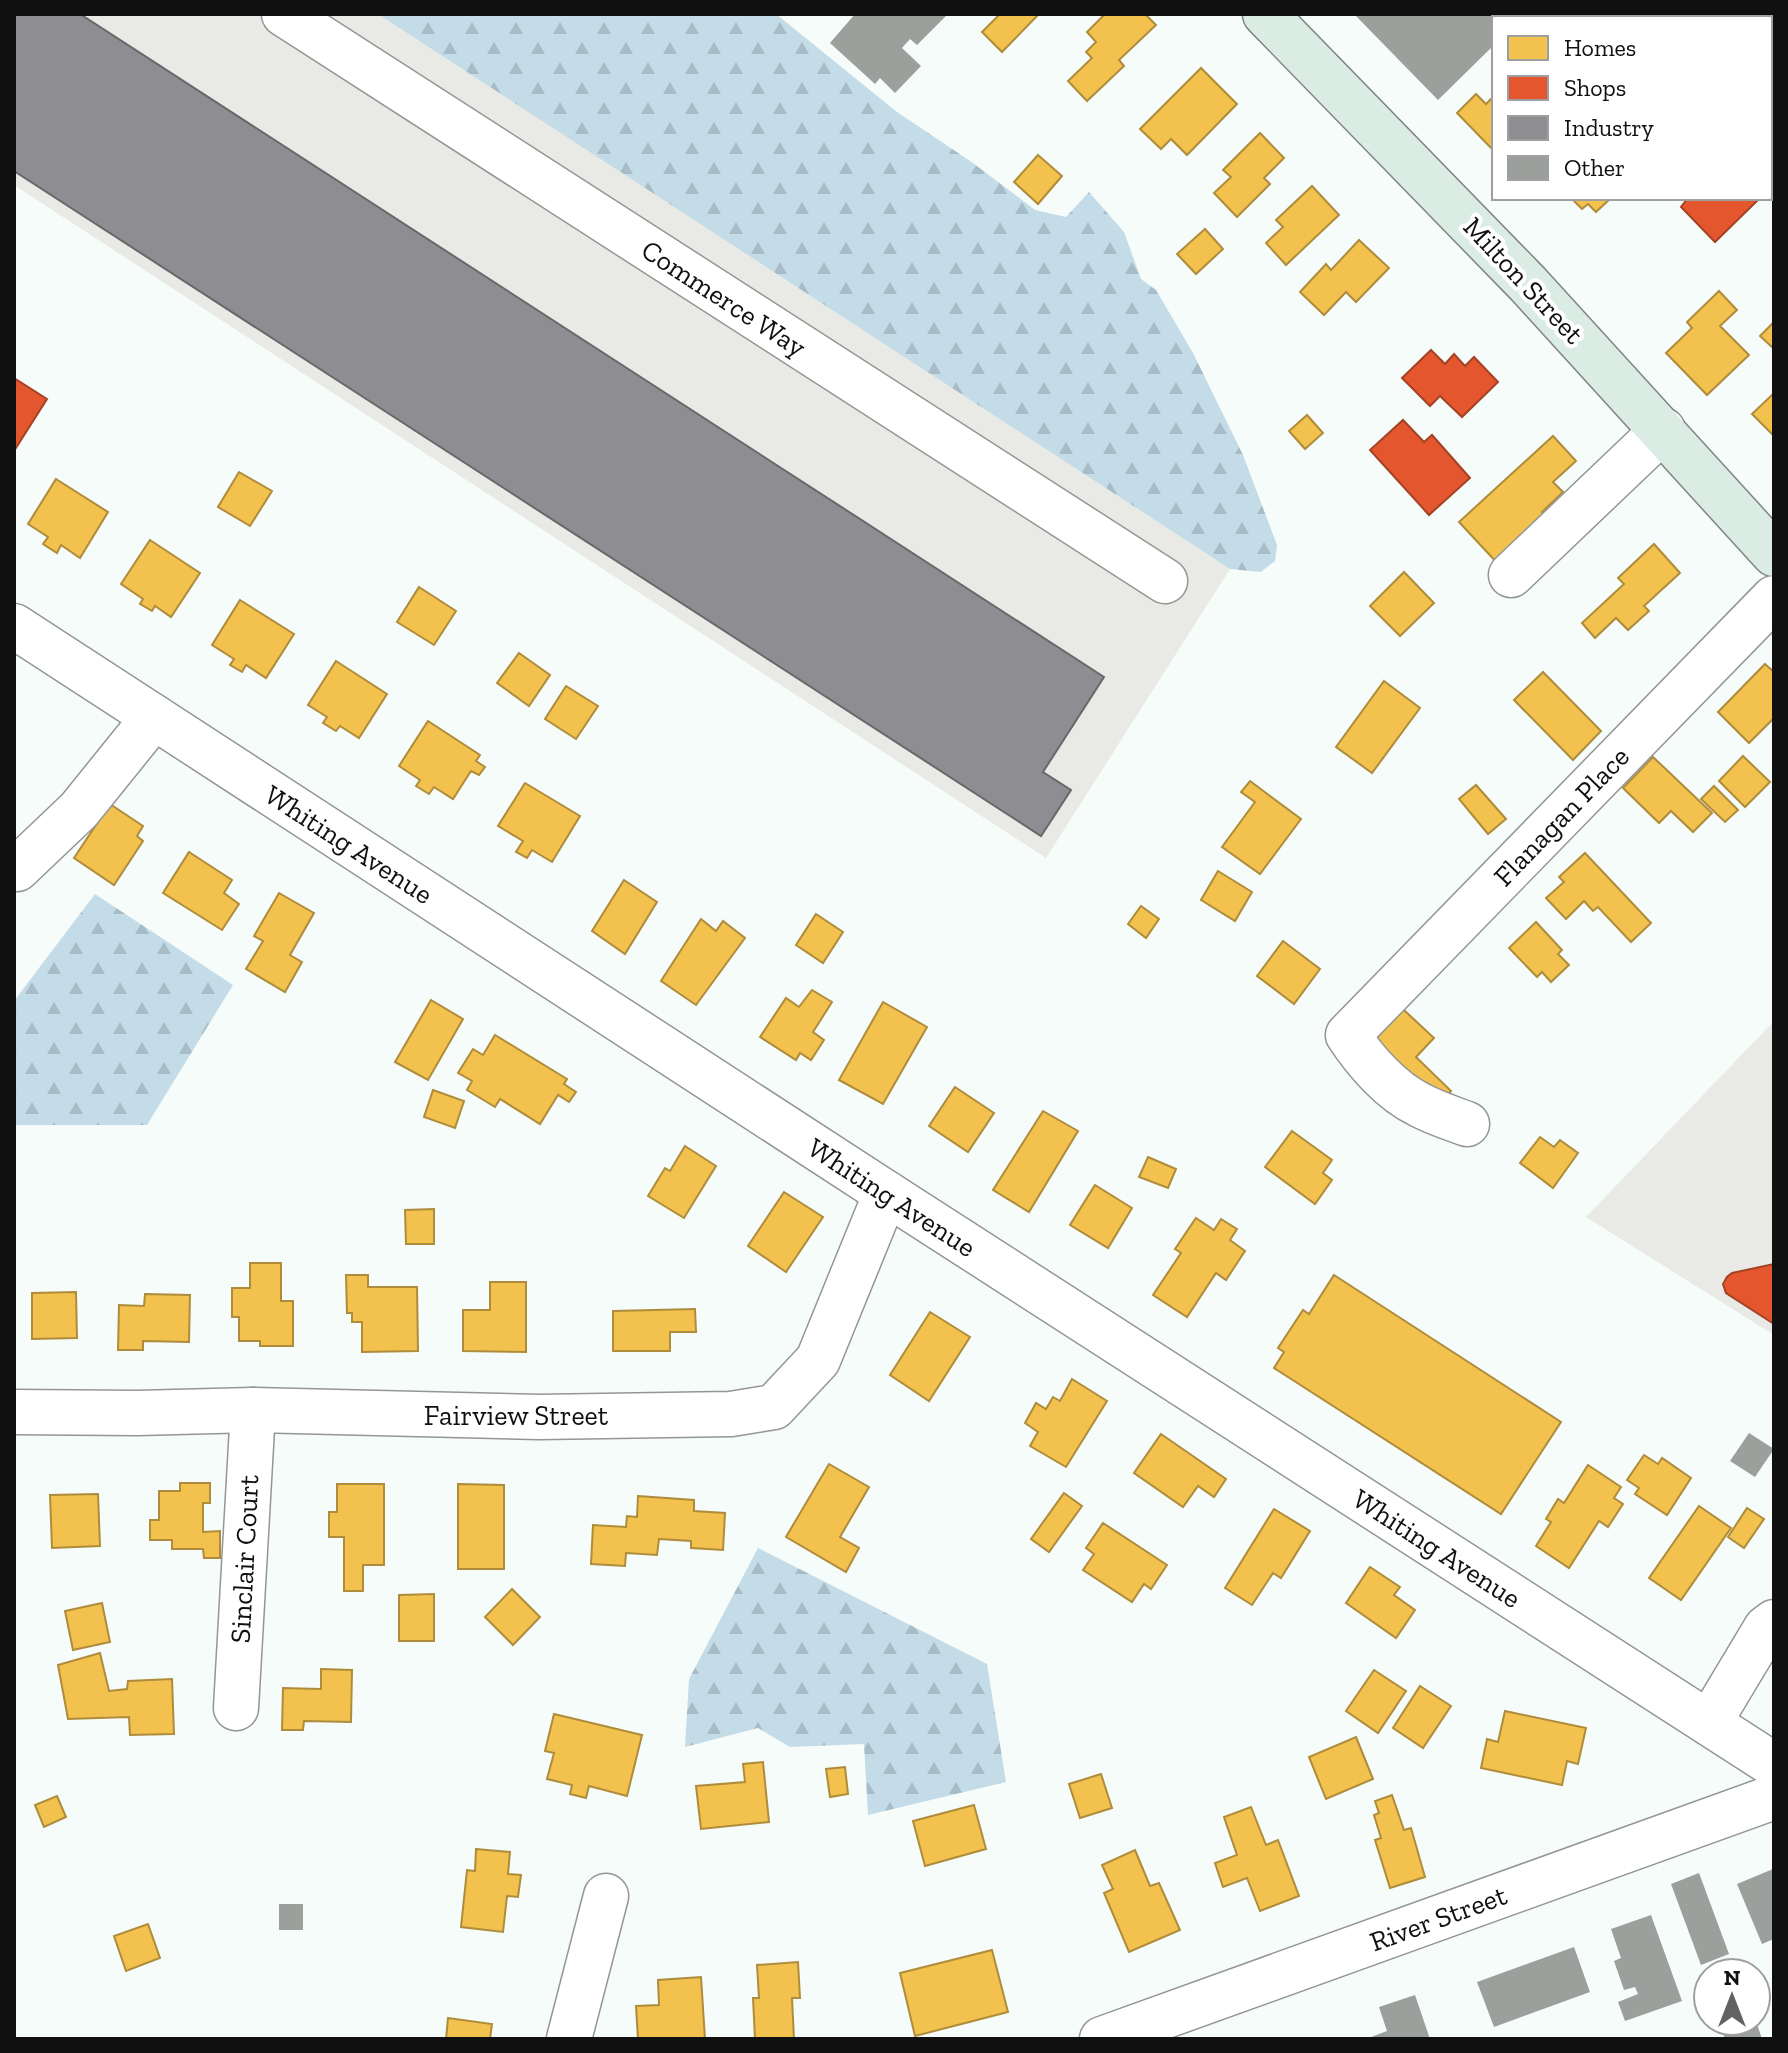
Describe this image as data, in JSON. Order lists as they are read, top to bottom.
{
  "streets": {
    "main road": ["Milton Street"],
    "street": [
      "Commerce Way",
      "Flanagan Place",
      "Whiting Avenue",
      "Fairview Street",
      "Sinclair Court",
      "River Street"
    ]
  },
  "crossings": [
    ["Whiting Avenue", "Fairview Street"],
    ["Fairview Street", "Sinclair Court"]
  ],
  "legend": [
    "Homes",
    "Shops",
    "Industry",
    "Other"
  ],
  "north": "top"
}
